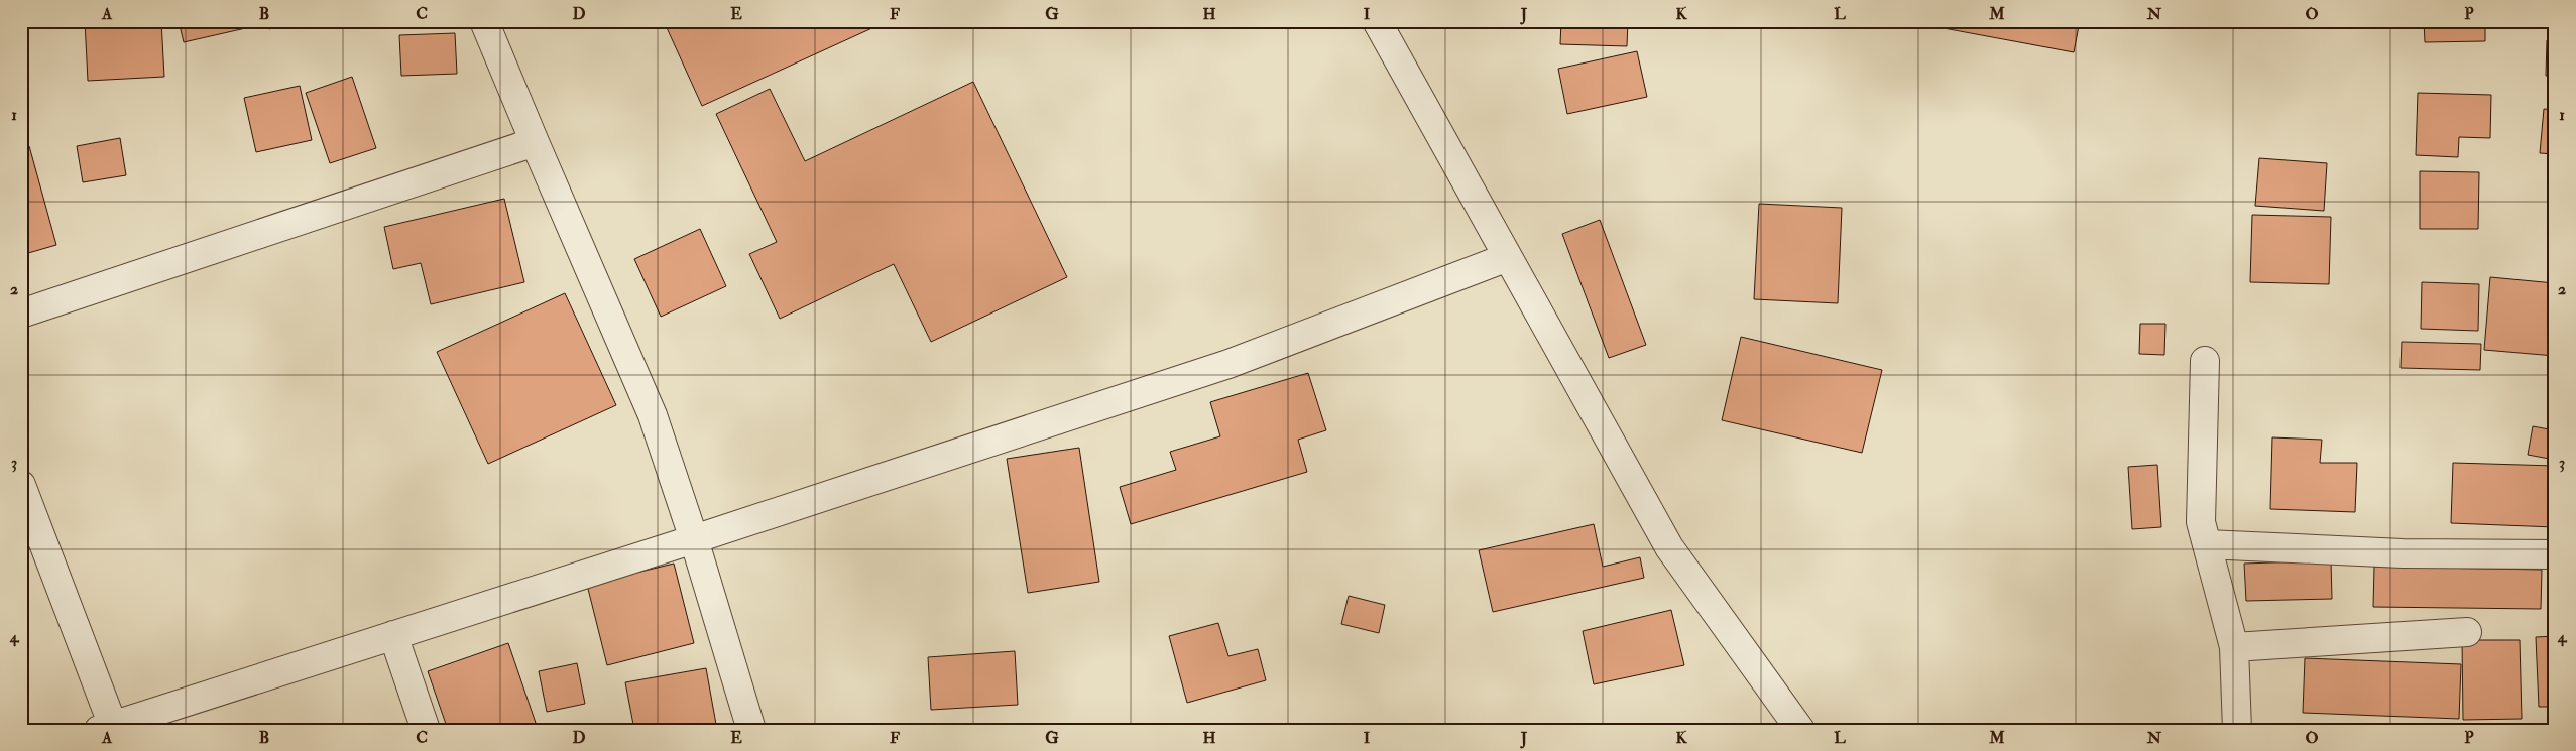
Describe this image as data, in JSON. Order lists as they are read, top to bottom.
{
  "grid": {
    "columns": [
      "A",
      "B",
      "C",
      "D",
      "E",
      "F",
      "G",
      "H",
      "I",
      "J",
      "K",
      "L",
      "M",
      "N",
      "O",
      "P"
    ],
    "rows": [
      "1",
      "2",
      "3",
      "4"
    ]
  }
}
